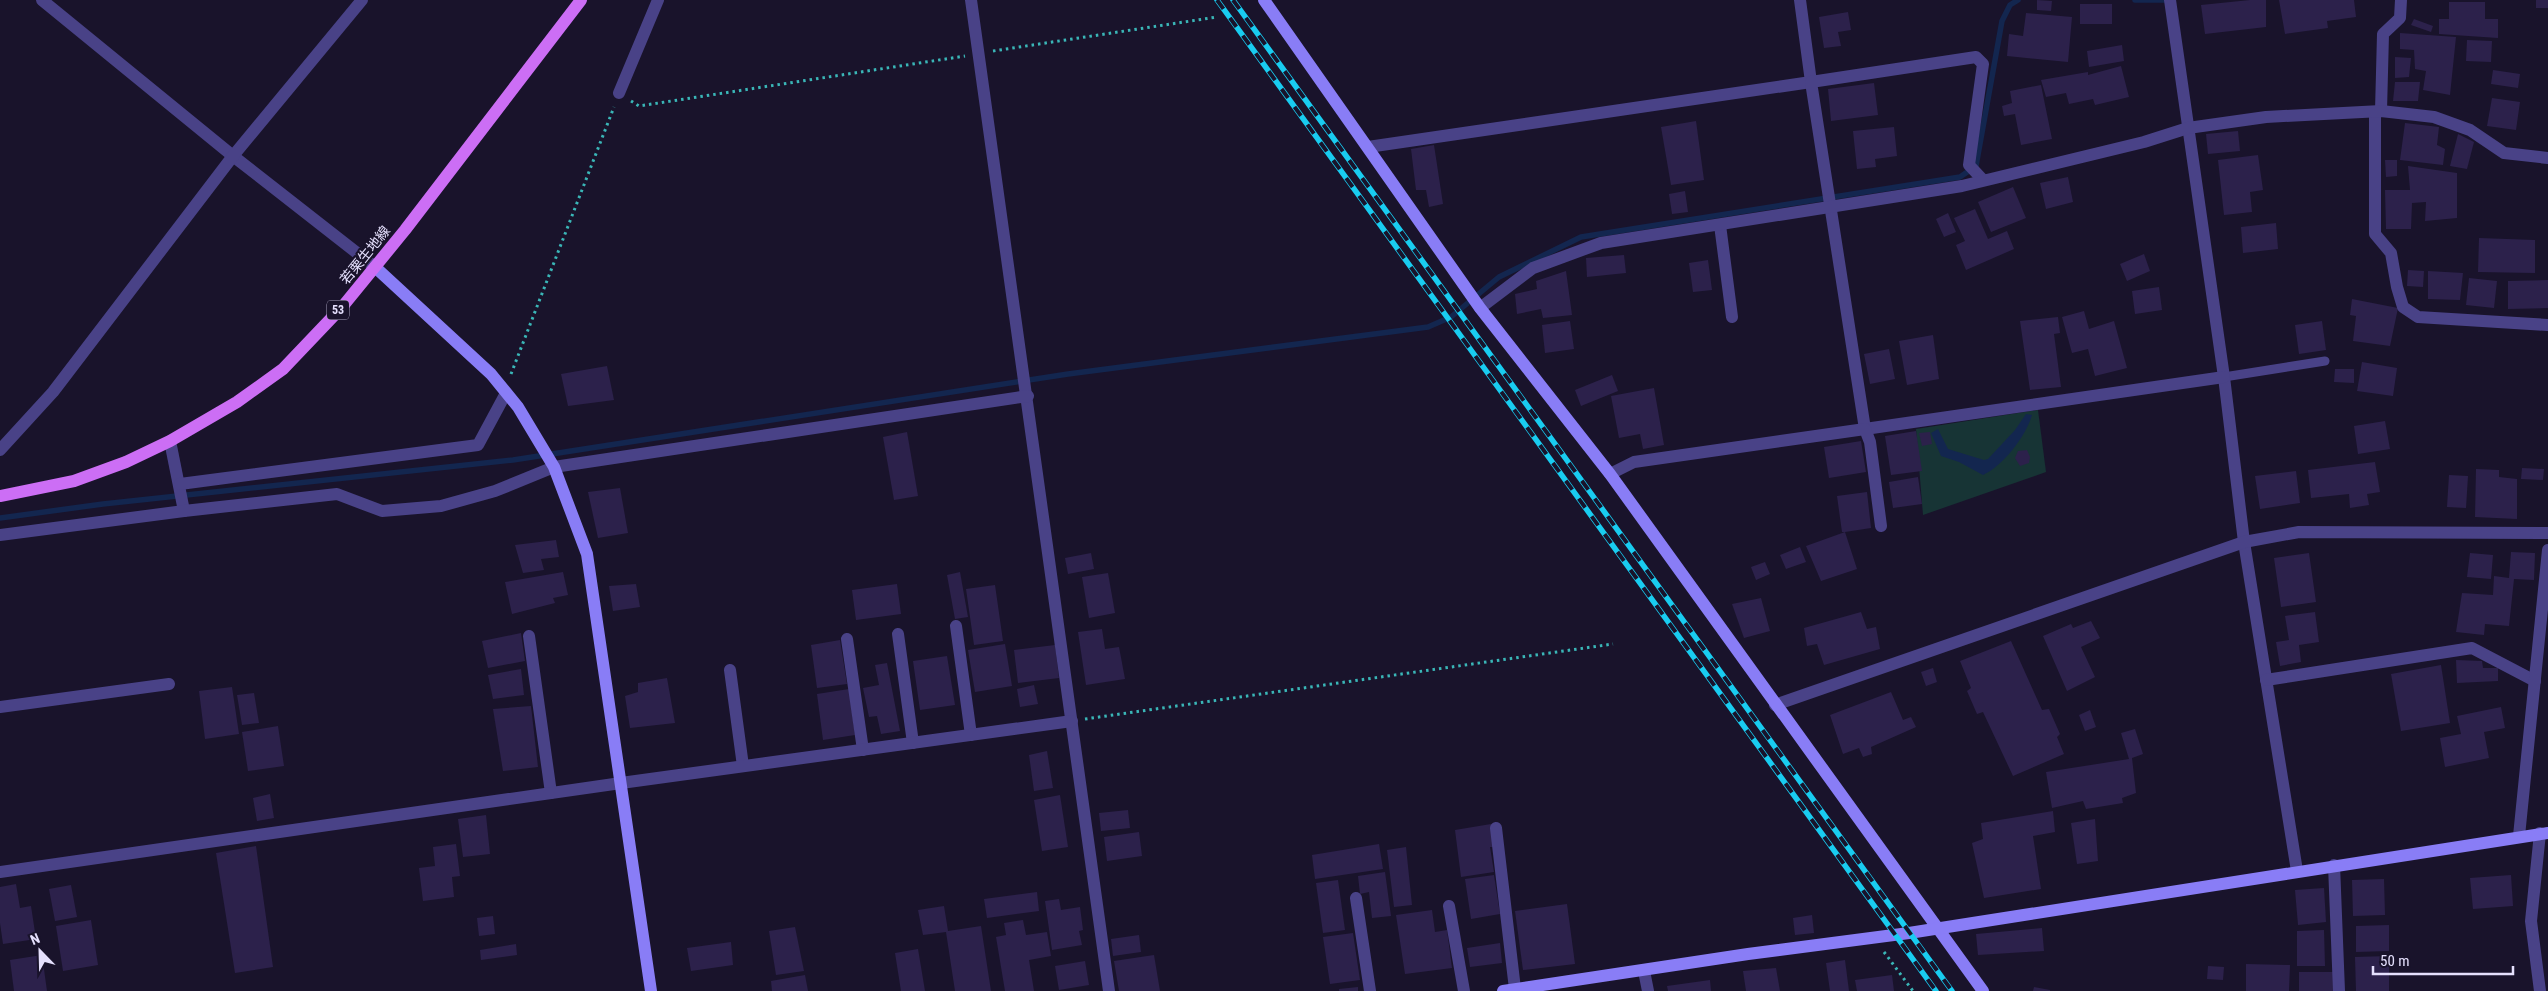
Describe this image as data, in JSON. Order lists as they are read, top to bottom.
{
  "streets": {
    "main road": ["若栗生地線", "53"]
  },
  "scale_bar": "50 m",
  "north": "top left"
}
